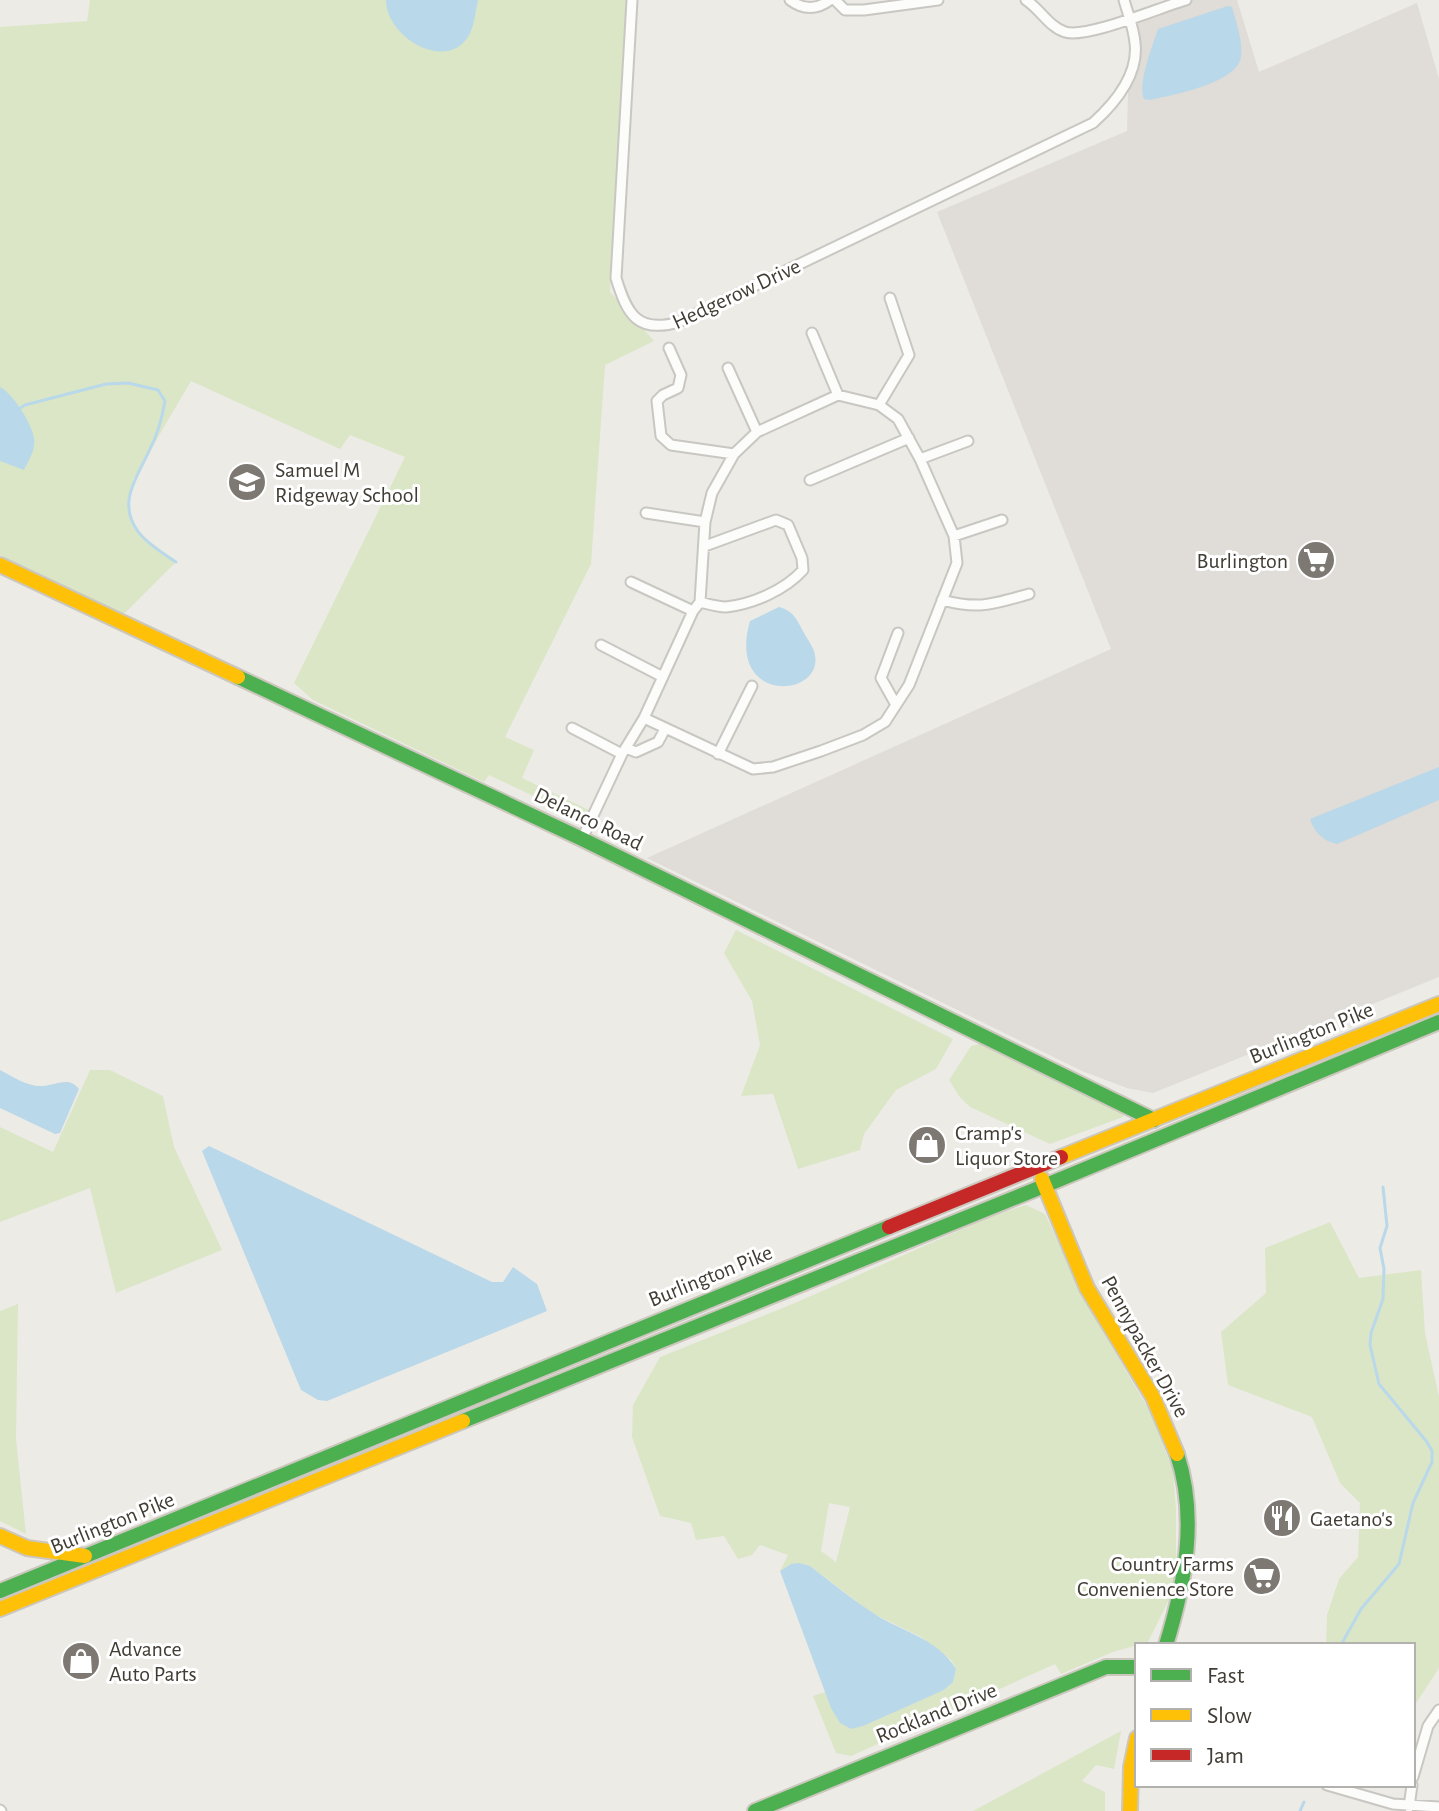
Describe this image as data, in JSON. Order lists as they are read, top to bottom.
{
  "streets": {
    "main road": [
      "Delanco Road",
      "Burlington Pike",
      "Pennypacker Drive",
      "Rockland Drive"
    ],
    "street": ["Hedgerow Drive"]
  },
  "crossings": [
    ["Delanco Road", "Burlington Pike"],
    ["Burlington Pike", "Pennypacker Drive"]
  ],
  "places": {
    "school or university": ["Samuel M Ridgeway School"],
    "supermarket": ["Burlington", "Country Farms Convenience Store"],
    "shop": ["Cramp's Liquor Store", "Advance Auto Parts"],
    "restaurant": ["Gaetano's"]
  },
  "legend": ["Fast", "Slow", "Jam"]
}
